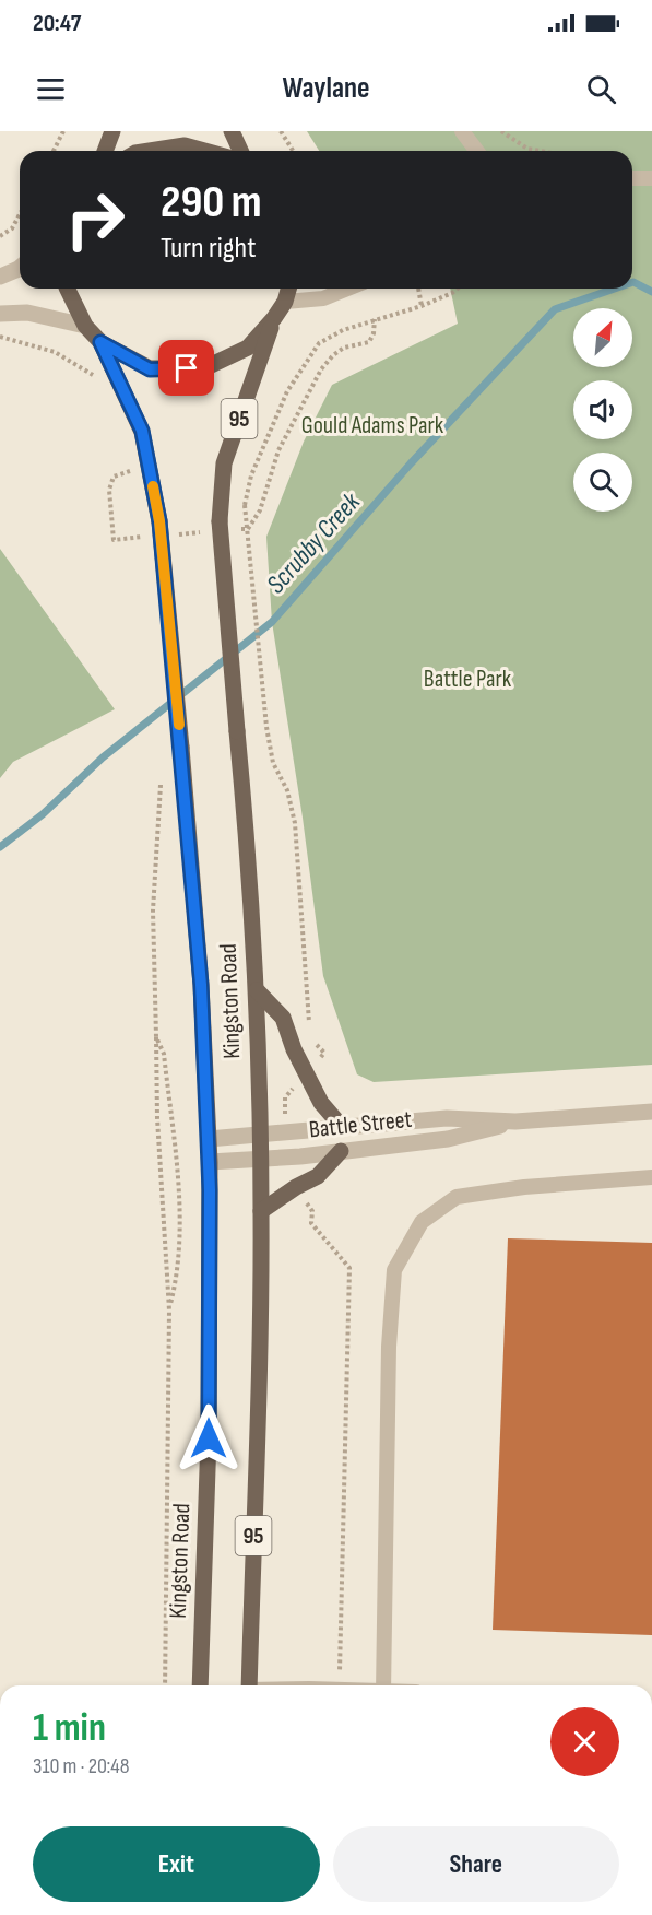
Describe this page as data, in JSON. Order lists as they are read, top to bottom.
{
  "streets": {
    "main road": ["95", "Kingston Road"],
    "street": ["Battle Street"]
  },
  "crossings": [
    ["95", "Kingston Road"],
    ["Kingston Road", "Battle Street"]
  ],
  "water": ["Scrubby Creek"],
  "parks": ["Gould Adams Park", "Battle Park"],
  "north": "top right",
  "page": {
    "status": "20:47",
    "header": "Waylane",
    "turn": ["290 m", "Turn right"],
    "heading": ["1 min", "310 m · 20:48"],
    "buttons": ["Exit", "Share"]
  }
}
